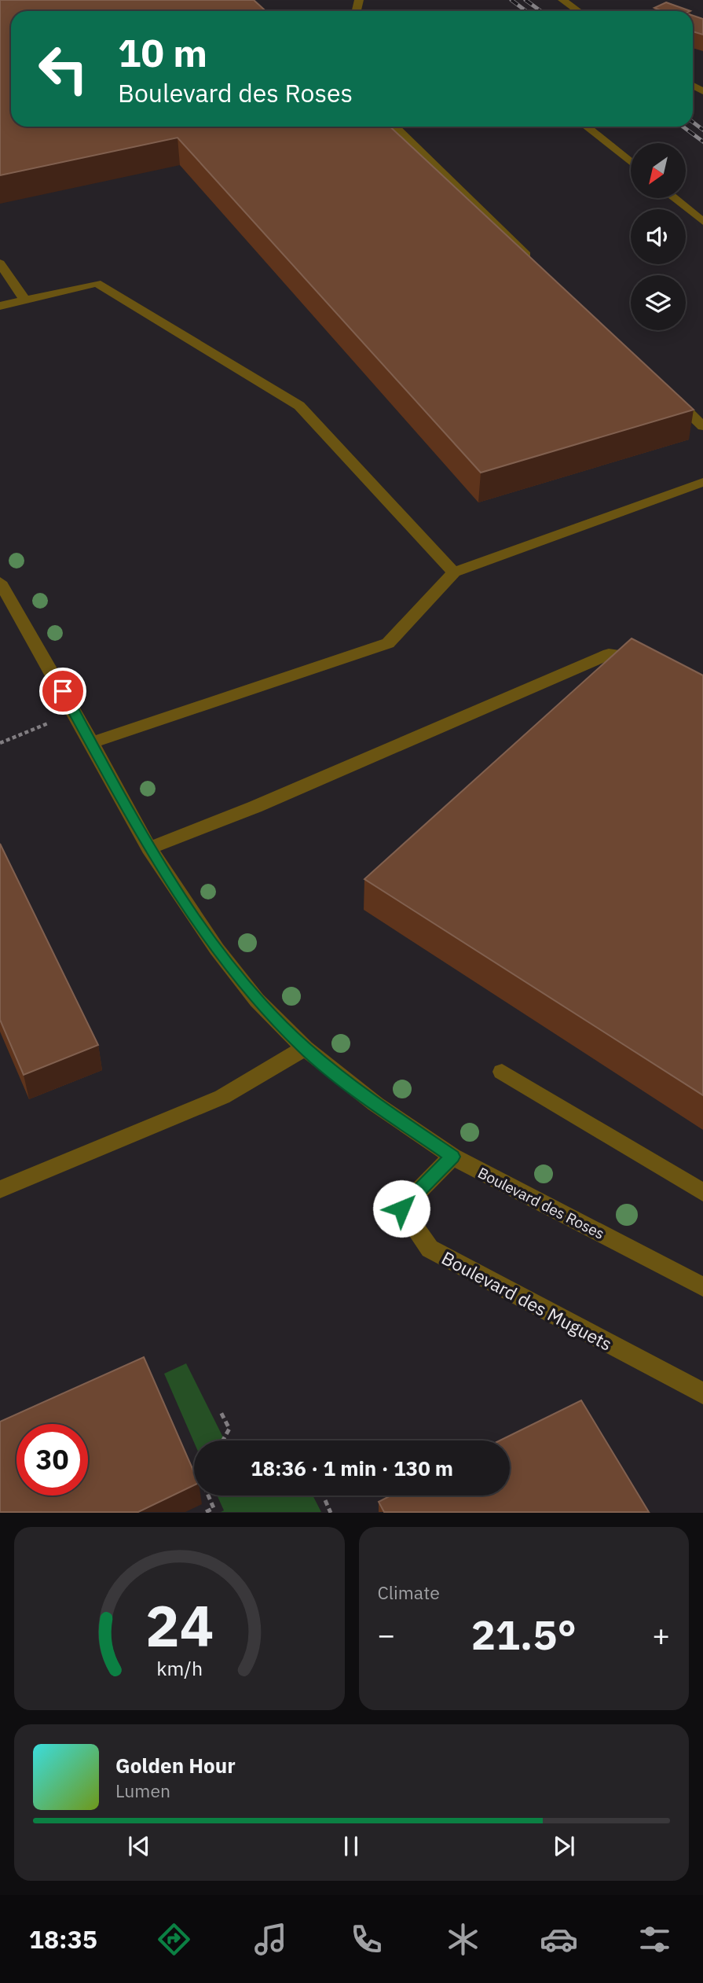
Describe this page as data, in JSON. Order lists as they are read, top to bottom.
{
  "streets": {
    "street": ["Boulevard des Roses", "Boulevard des Muguets"]
  },
  "crossings": [
    ["Boulevard des Roses", "Boulevard des Muguets"]
  ],
  "north": "bottom left",
  "page": {
    "turn": ["10 m", "Boulevard des Roses"],
    "limit": "30",
    "trip": "18:36 · 1 min · 130 m",
    "tile": "Climate",
    "heat": ["−", "21.5°", "+"],
    "song": ["Golden Hour", "Lumen"],
    "tabs": "18:35",
    "gauge": ["24", "km/h"]
  }
}
